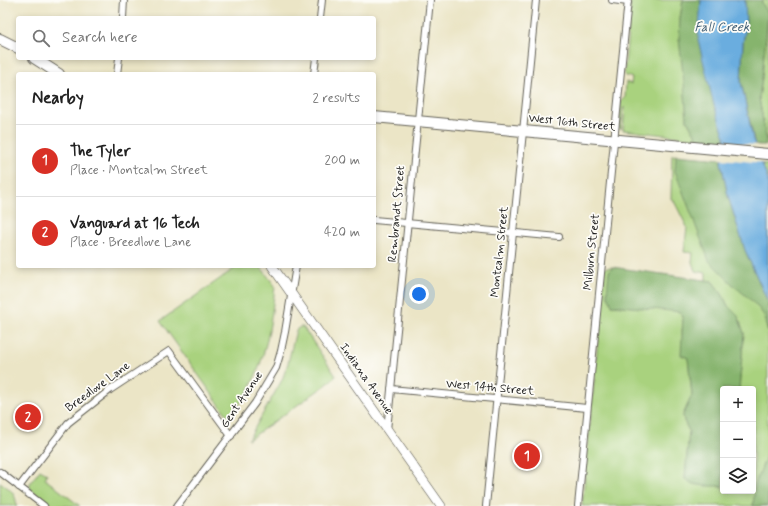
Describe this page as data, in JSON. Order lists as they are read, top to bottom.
{
  "streets": {
    "main road": ["West 16th Street", "Indiana Avenue"],
    "street": [
      "Rembrandt Street",
      "Montcalm Street",
      "Milburn Street",
      "Breedlove Lane",
      "West 14th Street",
      "Gent Avenue"
    ]
  },
  "crossings": [
    ["West 16th Street", "Rembrandt Street"],
    ["West 16th Street", "Montcalm Street"],
    ["West 16th Street", "Milburn Street"],
    ["Rembrandt Street", "Indiana Avenue"],
    ["Rembrandt Street", "West 14th Street"],
    ["Montcalm Street", "West 14th Street"],
    ["Milburn Street", "West 14th Street"],
    ["Indiana Avenue", "Gent Avenue"],
    ["Breedlove Lane", "Gent Avenue"]
  ],
  "water": ["Fall Creek"],
  "page": {
    "search": "Search here",
    "heading": ["Nearby", "2 results"],
    "list": [
      {
        "mark": "1",
        "name": "The Tyler",
        "note": "Place · Montcalm Street",
        "value": "200 m"
      },
      {
        "mark": "2",
        "name": "Vanguard at 16 Tech",
        "note": "Place · Breedlove Lane",
        "value": "420 m"
      }
    ],
    "map_buttons": ["+", "−"],
    "pins": ["2", "1"]
  }
}
